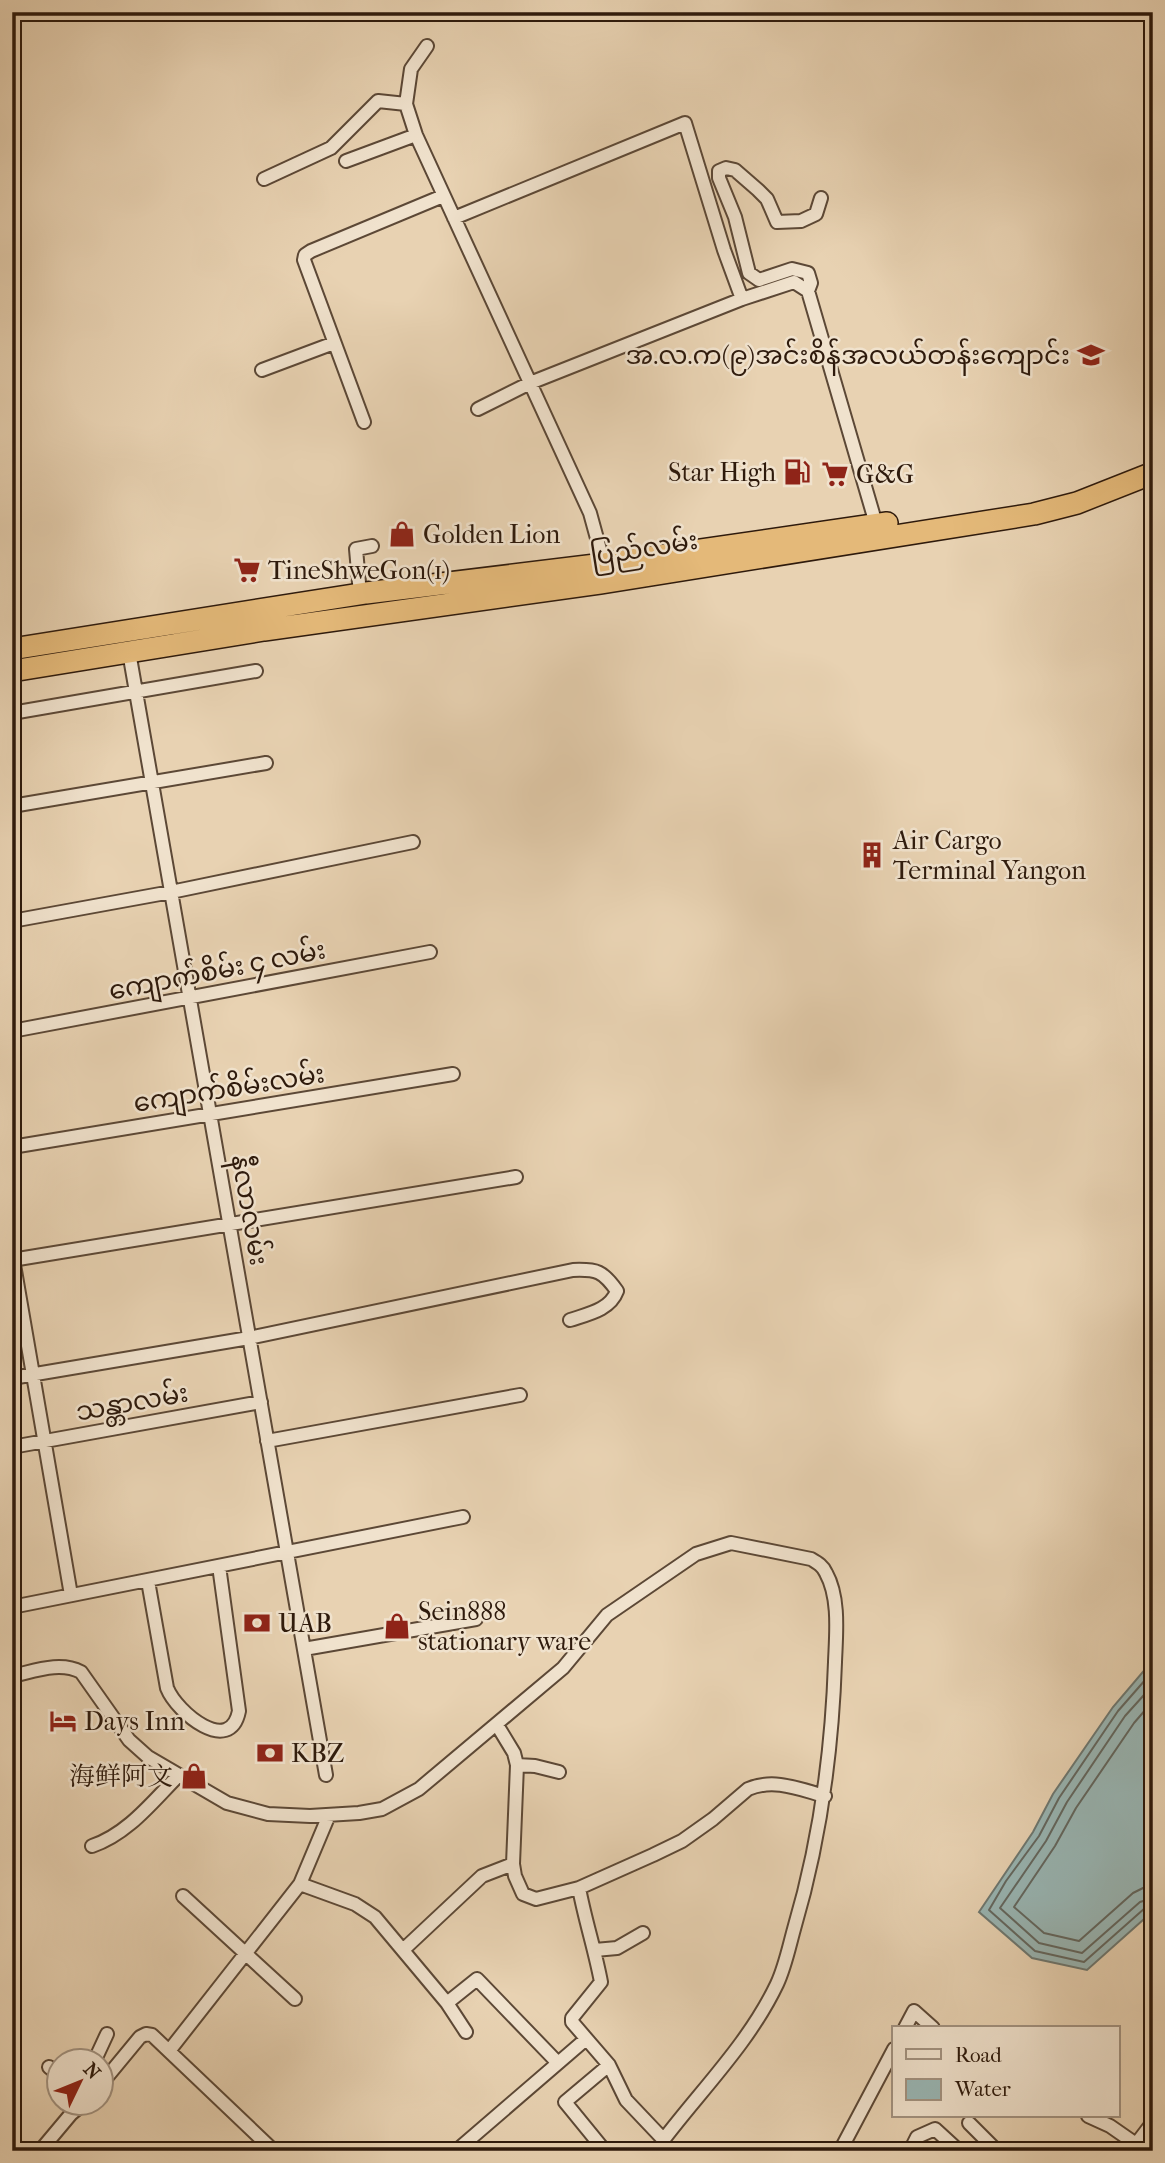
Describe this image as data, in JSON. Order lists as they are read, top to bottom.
{
  "streets": {
    "highway": ["ပြည်လမ်း"],
    "street": [
      "ကျောက်စိမ်း ၄ လမ်း",
      "ကျောက်စိမ်းလမ်း",
      "နီလာလမ်း",
      "သန္တာလမ်း"
    ]
  },
  "crossings": [
    ["ပြည်လမ်း", "နီလာလမ်း"],
    ["ကျောက်စိမ်း ၄ လမ်း", "နီလာလမ်း"],
    ["ကျောက်စိမ်းလမ်း", "နီလာလမ်း"],
    ["နီလာလမ်း", "သန္တာလမ်း"]
  ],
  "places": {
    "school or university": ["အ.လ.က(၉)အင်းစိန်အလယ်တန်းကျောင်း"],
    "fuel station": ["Star High"],
    "supermarket": ["G&G", "TineShweGon(1)"],
    "shop": ["Golden Lion", "Sein888 stationary ware", "海鲜阿文"],
    "building": ["Air Cargo Terminal Yangon"],
    "bank": ["UAB", "KBZ"],
    "hotel": ["Days Inn"]
  },
  "legend": ["Road", "Water"],
  "north": "top right"
}
